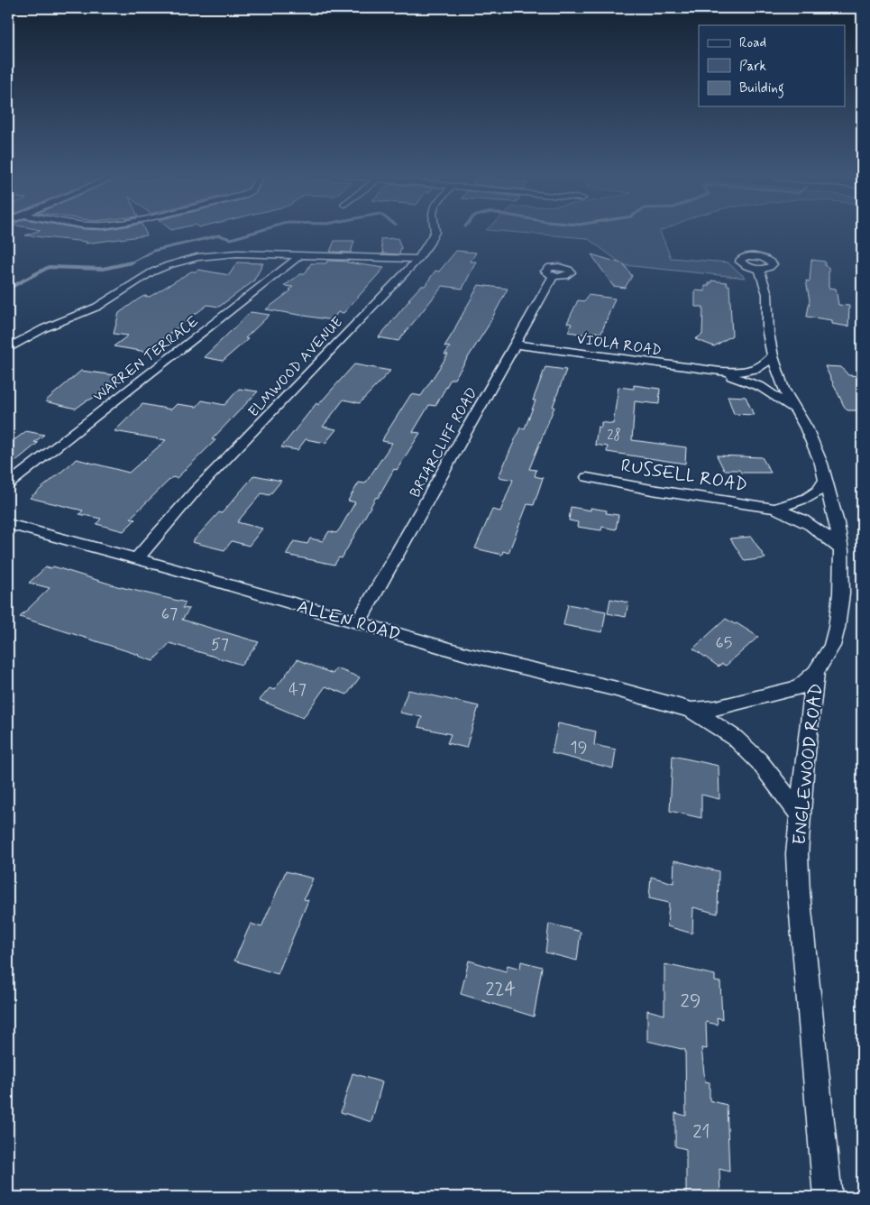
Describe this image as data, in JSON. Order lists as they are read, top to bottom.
{
  "streets": {
    "street": [
      "VIOLA ROAD",
      "WARREN TERRACE",
      "ELMWOOD AVENUE",
      "BRIARCLIFF ROAD",
      "RUSSELL ROAD",
      "ALLEN ROAD",
      "ENGLEWOOD ROAD"
    ]
  },
  "crossings": [
    ["VIOLA ROAD", "BRIARCLIFF ROAD"],
    ["VIOLA ROAD", "ENGLEWOOD ROAD"],
    ["ELMWOOD AVENUE", "ALLEN ROAD"],
    ["BRIARCLIFF ROAD", "ALLEN ROAD"],
    ["RUSSELL ROAD", "ENGLEWOOD ROAD"],
    ["ALLEN ROAD", "ENGLEWOOD ROAD"]
  ],
  "house_numbers": [
    "28",
    "67",
    "65",
    "57",
    "47",
    "19",
    "224",
    "29",
    "21"
  ],
  "legend": ["Road", "Park", "Building"]
}
